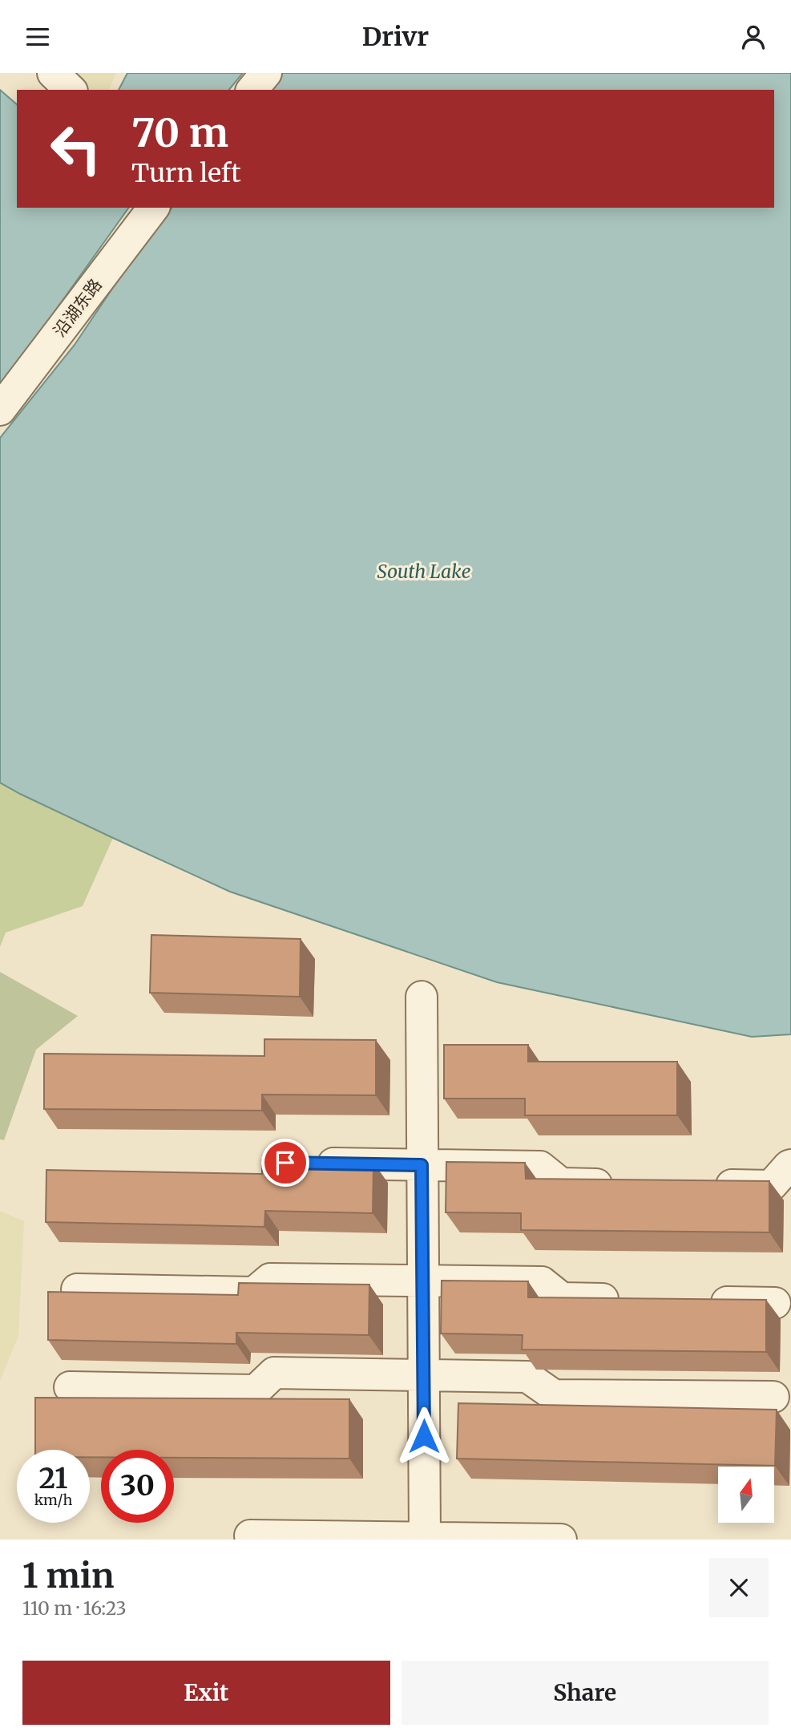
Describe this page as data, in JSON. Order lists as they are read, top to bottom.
{
  "streets": {
    "street": ["沿湖东路"]
  },
  "water": ["South Lake"],
  "north": "top",
  "page": {
    "header": "Drivr",
    "turn": ["70 m", "Turn left"],
    "speed": "21 km/h",
    "limit": "30",
    "heading": ["1 min", "110 m · 16:23"],
    "buttons": ["Exit", "Share"]
  }
}
